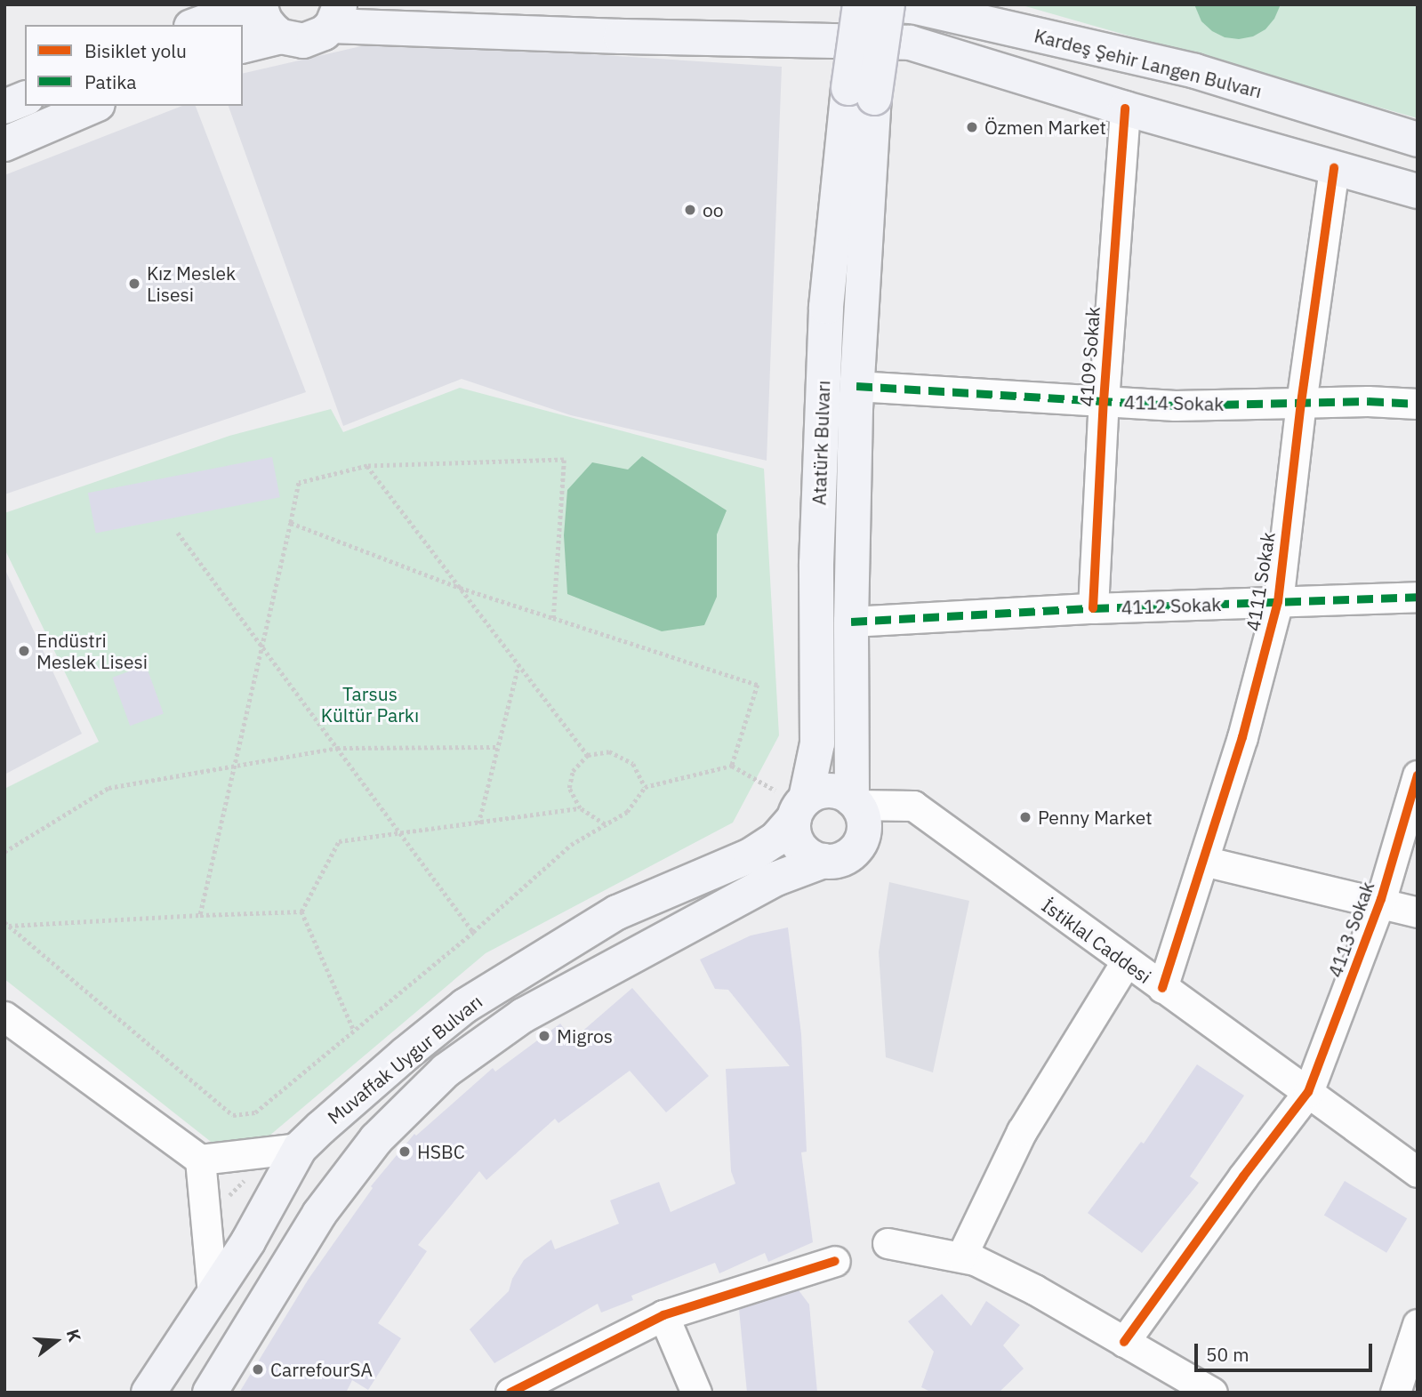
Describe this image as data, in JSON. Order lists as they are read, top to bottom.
{
  "streets": {
    "main road": ["Kardeş Şehir Langen Bulvarı", "Atatürk Bulvarı", "Muvaffak Uygur Bulvarı"],
    "street": [
      "4109 Sokak",
      "4114 Sokak",
      "4111 Sokak",
      "4112 Sokak",
      "4113 Sokak",
      "İstiklal Caddesi"
    ]
  },
  "crossings": [
    ["4109 Sokak", "4114 Sokak"],
    ["4109 Sokak", "4112 Sokak"],
    ["4114 Sokak", "Atatürk Bulvarı"],
    ["4114 Sokak", "4111 Sokak"],
    ["Atatürk Bulvarı", "4112 Sokak"],
    ["Atatürk Bulvarı", "İstiklal Caddesi"],
    ["Atatürk Bulvarı", "Muvaffak Uygur Bulvarı"],
    ["4111 Sokak", "4112 Sokak"],
    ["4111 Sokak", "İstiklal Caddesi"],
    ["4113 Sokak", "İstiklal Caddesi"],
    ["İstiklal Caddesi", "Muvaffak Uygur Bulvarı"]
  ],
  "parks": ["Tarsus Kültür Parkı"],
  "places": [
    "Özmen Market",
    "oo",
    "Kız Meslek Lisesi",
    "Endüstri Meslek Lisesi",
    "Penny Market",
    "Migros",
    "HSBC",
    "CarrefourSA"
  ],
  "legend": ["Bisiklet yolu", "Patika"],
  "scale_bar": "50 m",
  "north": "right"
}
